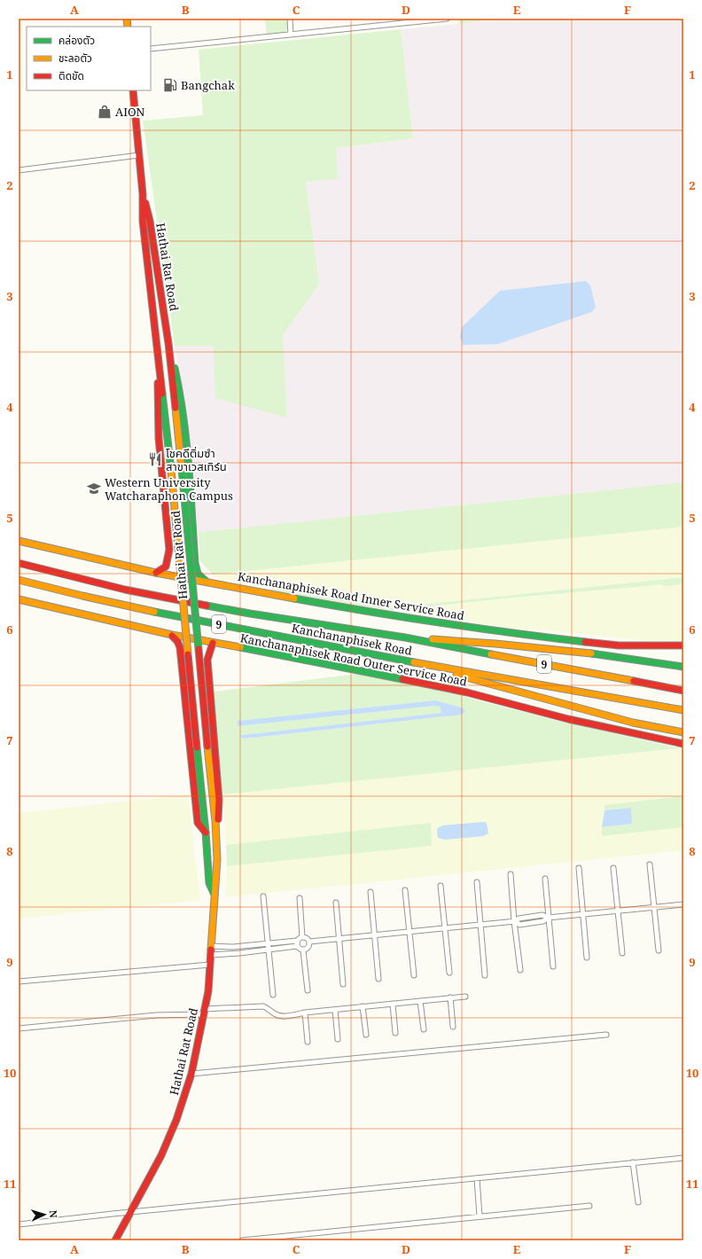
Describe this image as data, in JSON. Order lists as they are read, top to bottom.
{
  "streets": {
    "main road": [
      "Hathai Rat Road",
      "Kanchanaphisek Road Inner Service Road",
      "9",
      "Kanchanaphisek Road",
      "Kanchanaphisek Road Outer Service Road"
    ]
  },
  "places": {
    "fuel station": ["Bangchak"],
    "shop": ["AION"],
    "restaurant": ["โชคดีติ่มซำ สาขาเวสเทิร์น"],
    "school or university": ["Western University Watcharaphon Campus"]
  },
  "legend": ["คล่องตัว", "ชะลอตัว", "ติดขัด"],
  "north": "right",
  "grid": {
    "columns": [
      "A",
      "B",
      "C",
      "D",
      "E",
      "F"
    ],
    "rows": [
      "1",
      "2",
      "3",
      "4",
      "5",
      "6",
      "7",
      "8",
      "9",
      "10",
      "11"
    ]
  }
}
